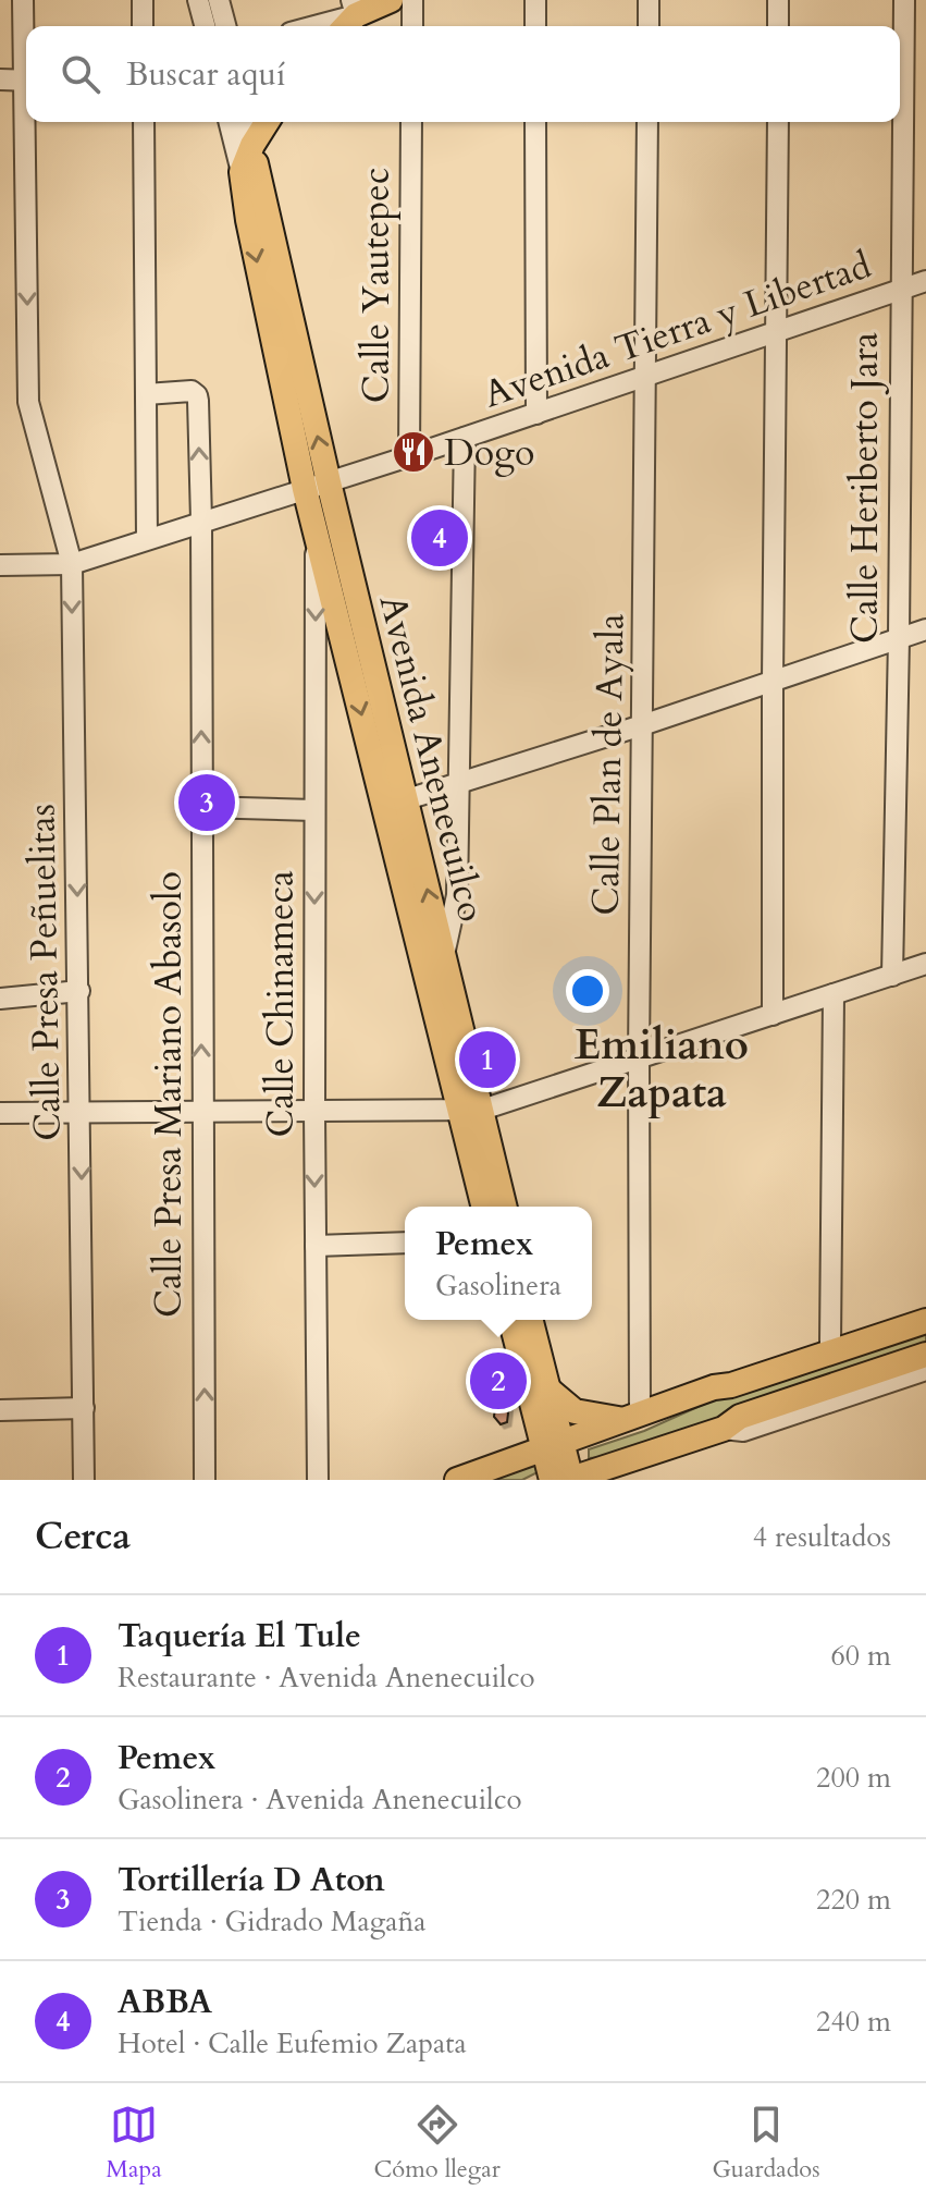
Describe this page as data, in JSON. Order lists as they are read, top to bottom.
{
  "streets": {
    "main road": ["Avenida Anenecuilco"],
    "street": [
      "Calle Yautepec",
      "Avenida Tierra y Libertad",
      "Calle Heriberto Jara",
      "Calle Plan de Ayala",
      "Calle Presa Peñuelitas",
      "Calle Chinameca",
      "Calle Presa Mariano Abasolo"
    ]
  },
  "crossings": [
    ["Calle Yautepec", "Avenida Tierra y Libertad"],
    ["Avenida Tierra y Libertad", "Calle Heriberto Jara"],
    ["Avenida Tierra y Libertad", "Avenida Anenecuilco"],
    ["Avenida Tierra y Libertad", "Calle Plan de Ayala"],
    ["Avenida Tierra y Libertad", "Calle Presa Peñuelitas"],
    ["Avenida Tierra y Libertad", "Calle Presa Mariano Abasolo"],
    ["Avenida Anenecuilco", "Calle Chinameca"]
  ],
  "one_way": ["Calle Presa Mariano Abasolo"],
  "districts": ["Emiliano Zapata"],
  "places": {
    "restaurant": ["Dogo"]
  },
  "page": {
    "search": "Buscar aquí",
    "pins": [
      "4",
      "3",
      "1",
      "2"
    ],
    "popup": ["Pemex", "Gasolinera"],
    "heading": ["Cerca", "4 resultados"],
    "list": [
      {
        "mark": "1",
        "name": "Taquería El Tule",
        "note": "Restaurante · Avenida Anenecuilco",
        "value": "60 m"
      },
      {
        "mark": "2",
        "name": "Pemex",
        "note": "Gasolinera · Avenida Anenecuilco",
        "value": "200 m"
      },
      {
        "mark": "3",
        "name": "Tortillería D Aton",
        "note": "Tienda · Gidrado Magaña",
        "value": "220 m"
      },
      {
        "mark": "4",
        "name": "ABBA",
        "note": "Hotel · Calle Eufemio Zapata",
        "value": "240 m"
      }
    ],
    "nav": ["Mapa", "Cómo llegar", "Guardados"]
  }
}
